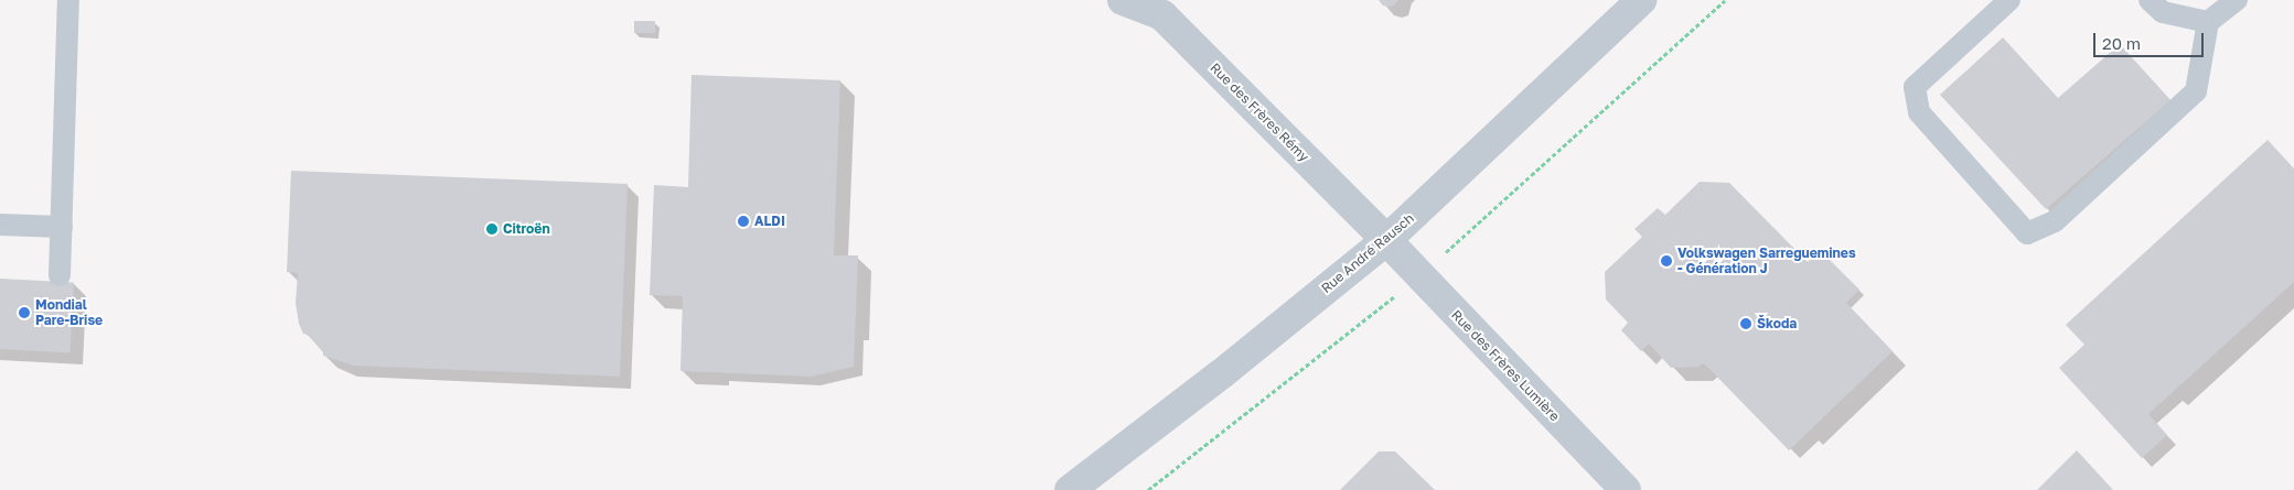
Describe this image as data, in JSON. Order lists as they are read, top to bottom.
{
  "streets": {
    "street": ["Rue des Frères Rémy", "Rue André Rausch", "Rue des Frères Lumière"]
  },
  "crossings": [
    ["Rue des Frères Rémy", "Rue André Rausch"],
    ["Rue des Frères Rémy", "Rue des Frères Lumière"],
    ["Rue André Rausch", "Rue des Frères Lumière"]
  ],
  "places": [
    "ALDI",
    "Citroën",
    "Volkswagen Sarreguemines - Génération J",
    "Mondial Pare-Brise",
    "Škoda"
  ],
  "scale_bar": "20 m"
}
